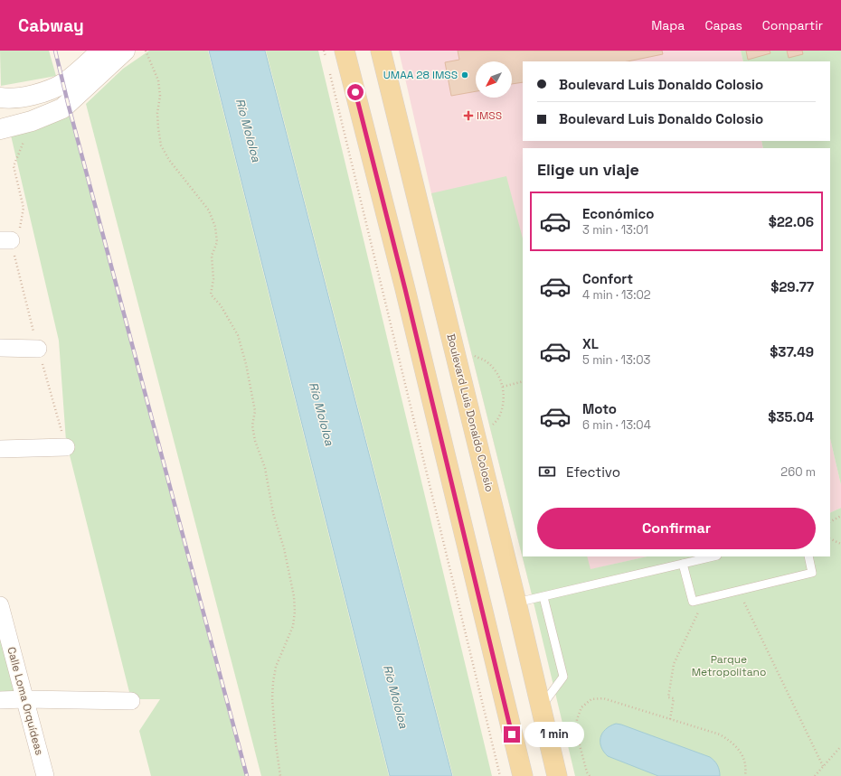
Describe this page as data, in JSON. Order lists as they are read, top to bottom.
{
  "streets": {
    "main road": ["Boulevard Luis Donaldo Colosio"],
    "street": ["Calle Loma Orquídeas"]
  },
  "water": ["Río Mololoa"],
  "parks": ["Parque Metropolitano"],
  "places": {
    "other": ["UMAA 28 IMSS"],
    "health": ["IMSS"]
  },
  "north": "bottom left",
  "page": {
    "header": "Cabway",
    "nav": ["Mapa", "Capas", "Compartir"],
    "banner": ["Boulevard Luis Donaldo Colosio", "Boulevard Luis Donaldo Colosio"],
    "heading": "Elige un viaje",
    "list": [
      {
        "name": "Económico",
        "note": "3 min · 13:01",
        "value": "$22.06"
      },
      {
        "name": "Confort",
        "note": "4 min · 13:02",
        "value": "$29.77"
      },
      {
        "name": "XL",
        "note": "5 min · 13:03",
        "value": "$37.49"
      },
      {
        "name": "Moto",
        "note": "6 min · 13:04",
        "value": "$35.04"
      }
    ],
    "pay": ["Efectivo", "260 m"],
    "buttons": "Confirmar",
    "bubble": "1 min"
  }
}
